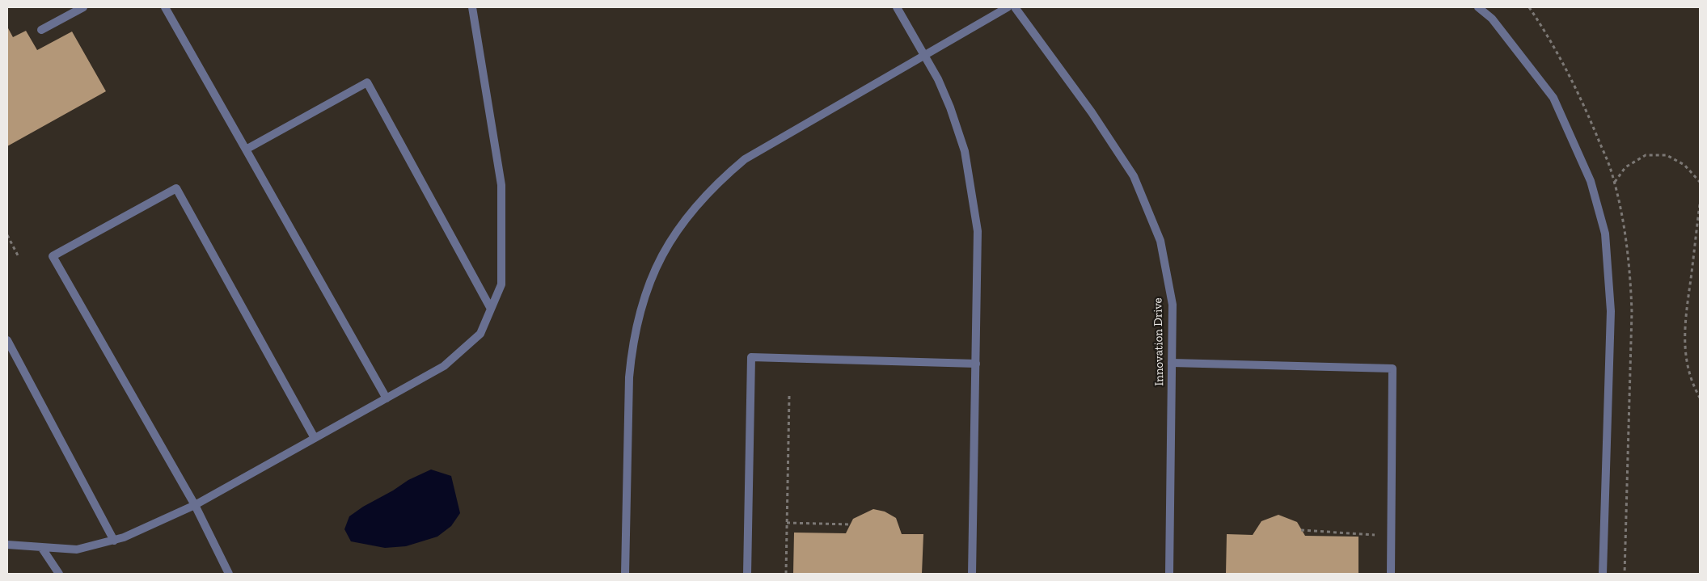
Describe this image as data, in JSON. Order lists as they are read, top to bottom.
{
  "streets": {
    "street": ["Innovation Drive"]
  }
}
